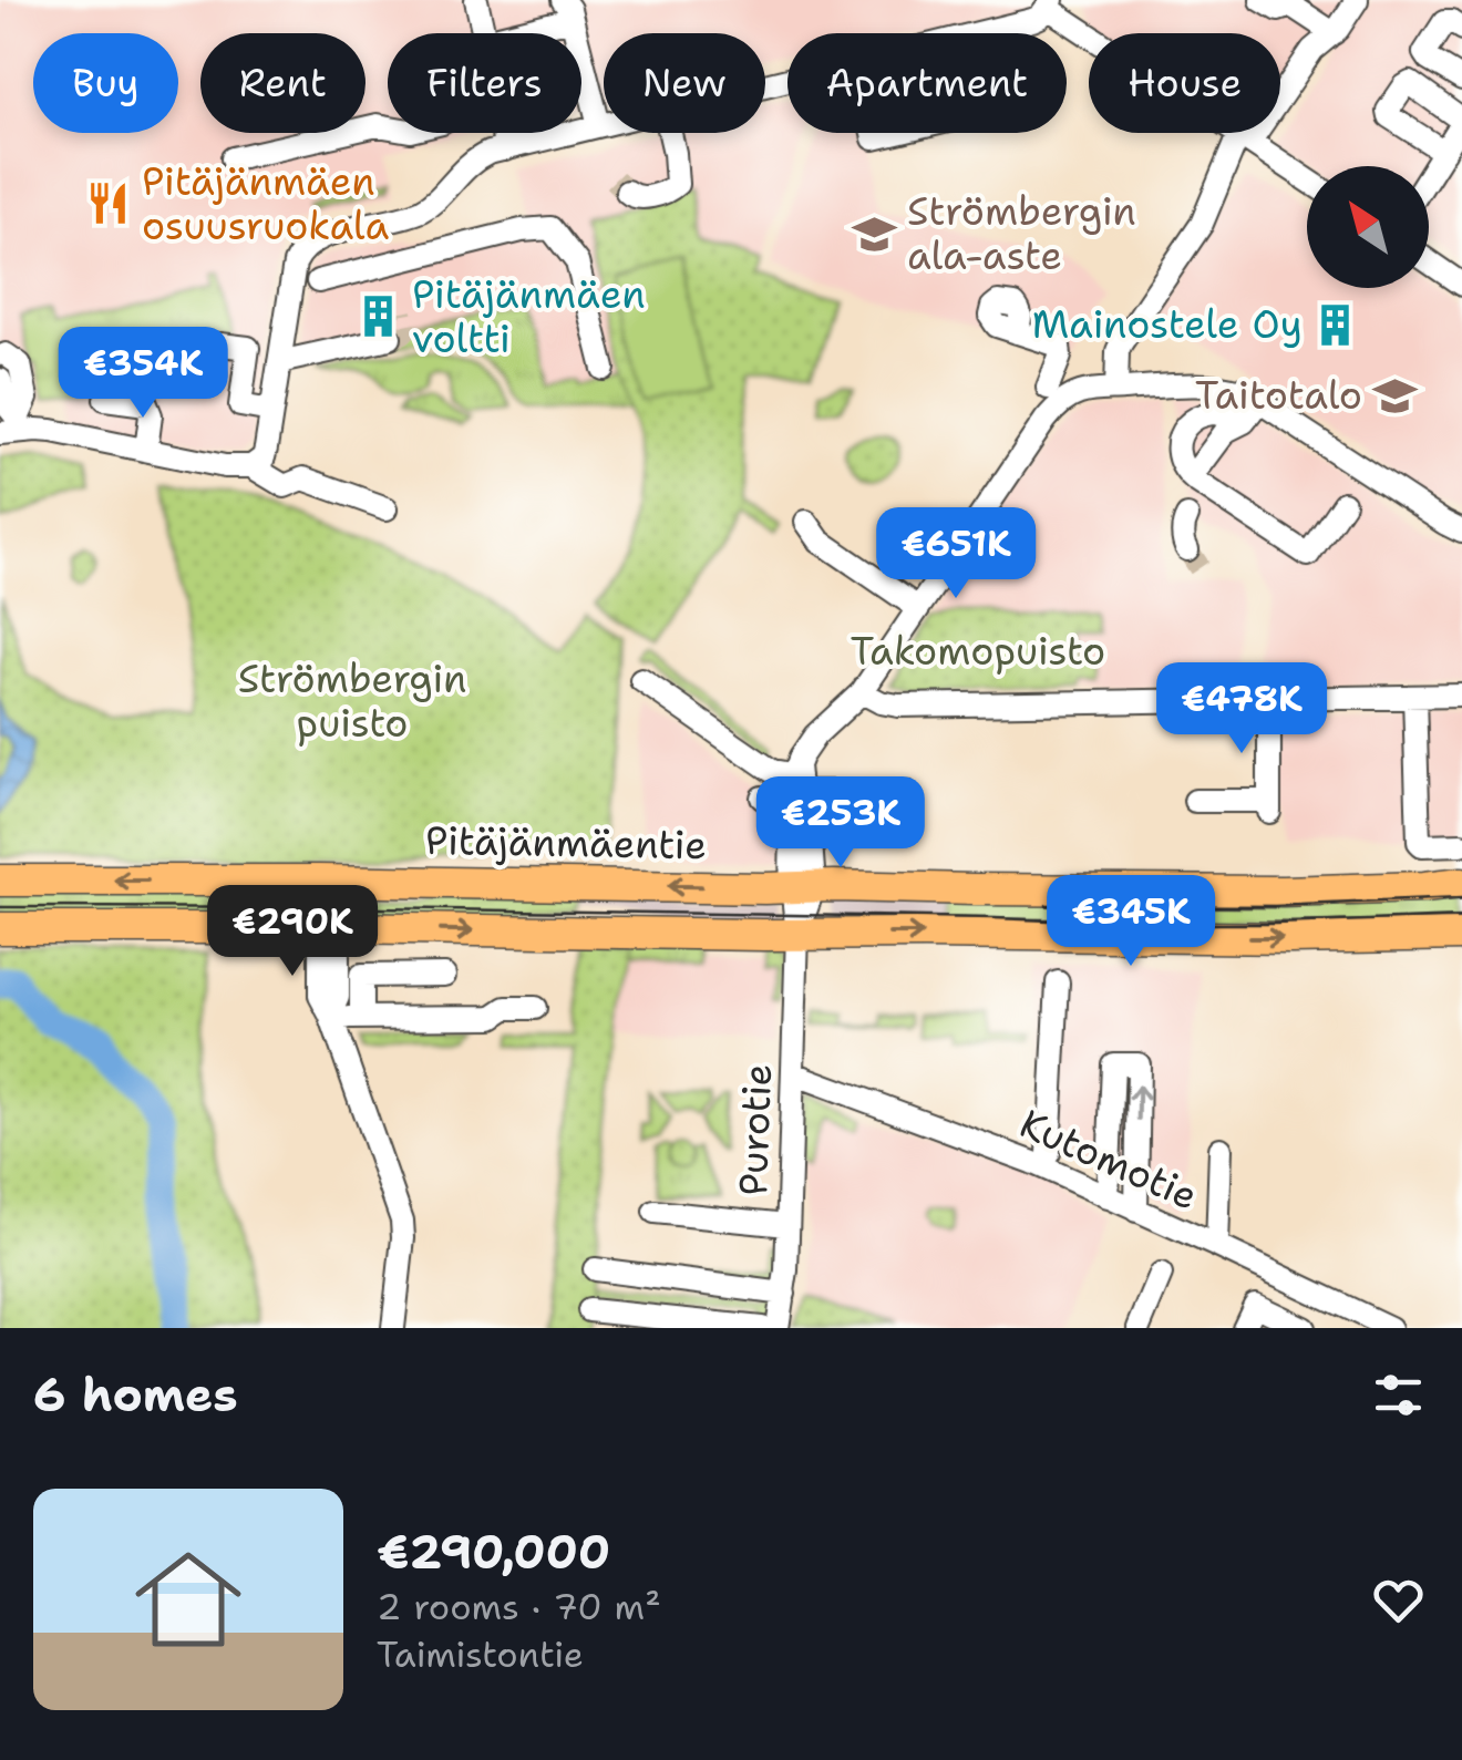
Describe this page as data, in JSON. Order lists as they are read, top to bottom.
{
  "streets": {
    "main road": ["Pitäjänmäentie"],
    "street": ["Purotie", "Kutomotie"]
  },
  "crossings": [
    ["Pitäjänmäentie", "Purotie"],
    ["Purotie", "Kutomotie"]
  ],
  "parks": ["Takomopuisto", "Strömbergin puisto"],
  "places": {
    "restaurant": ["Pitäjänmäen osuusruokala"],
    "school or university": ["Strömbergin ala-aste", "Taitotalo"],
    "building": ["Pitäjänmäen voltti", "Mainostele Oy"]
  },
  "north": "top left",
  "page": {
    "chip": [
      "Buy",
      "Rent",
      "Filters",
      "New",
      "Apartment",
      "House"
    ],
    "price": [
      "€354K",
      "€651K",
      "€478K",
      "€253K",
      "€345K",
      "€290K"
    ],
    "heading": "6 homes",
    "list": [
      {
        "name": "€290,000",
        "note": "2 rooms · 70 m² · Taimistontie"
      }
    ]
  }
}
